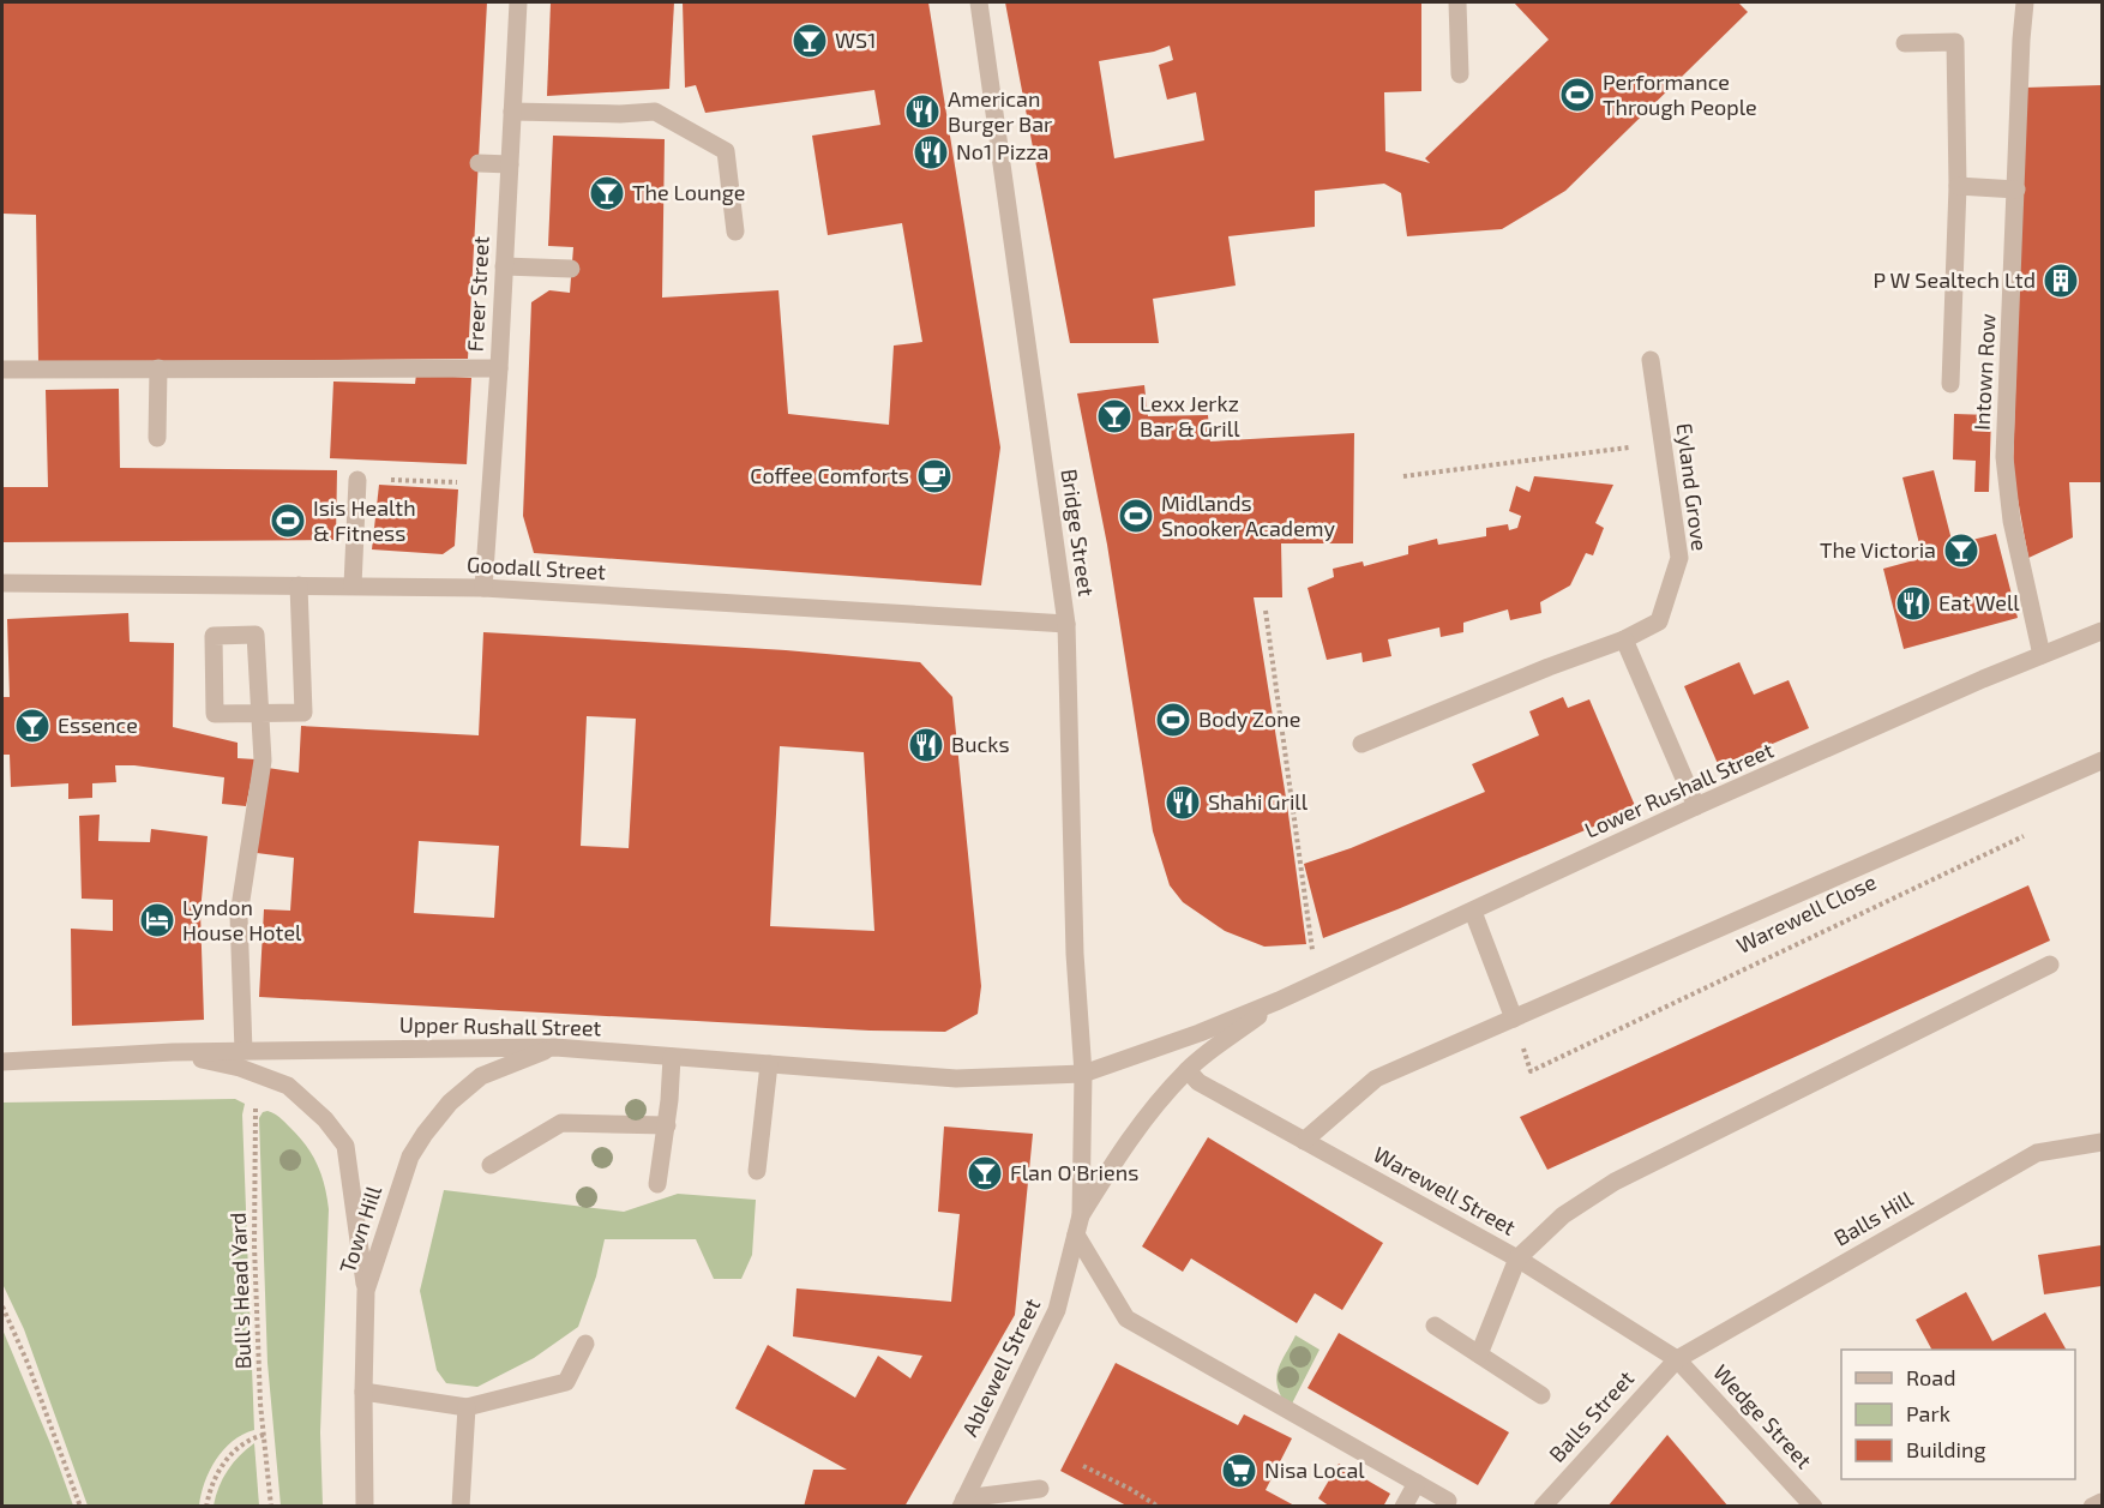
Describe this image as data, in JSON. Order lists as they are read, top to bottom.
{
  "streets": {
    "street": [
      "Freer Street",
      "Intown Row",
      "Eyland Grove",
      "Bridge Street",
      "Goodall Street",
      "Lower Rushall Street",
      "Upper Rushall Street",
      "Warewell Street",
      "Balls Hill",
      "Town Hill",
      "Ablewell Street",
      "Balls Street",
      "Wedge Street"
    ],
    "path": ["Warewell Close", "Bull's Head Yard"]
  },
  "crossings": [
    ["Freer Street", "Goodall Street"],
    ["Intown Row", "Lower Rushall Street"],
    ["Bridge Street", "Goodall Street"],
    ["Bridge Street", "Lower Rushall Street"],
    ["Bridge Street", "Upper Rushall Street"],
    ["Bridge Street", "Ablewell Street"],
    ["Lower Rushall Street", "Upper Rushall Street"],
    ["Lower Rushall Street", "Warewell Street"],
    ["Lower Rushall Street", "Ablewell Street"],
    ["Upper Rushall Street", "Town Hill"],
    ["Upper Rushall Street", "Ablewell Street"],
    ["Warewell Street", "Balls Hill"],
    ["Warewell Street", "Balls Street"],
    ["Warewell Street", "Wedge Street"],
    ["Balls Hill", "Balls Street"],
    ["Balls Hill", "Wedge Street"],
    ["Balls Street", "Wedge Street"]
  ],
  "places": {
    "bar": [
      "WS1",
      "The Lounge",
      "Lexx Jerkz Bar & Grill",
      "The Victoria",
      "Essence",
      "Flan O'Briens"
    ],
    "sports": [
      "Performance Through People",
      "Midlands Snooker Academy",
      "Isis Health & Fitness",
      "Body Zone"
    ],
    "restaurant": [
      "American Burger Bar",
      "No1 Pizza",
      "Eat Well",
      "Bucks",
      "Shahi Grill"
    ],
    "building": ["P W Sealtech Ltd"],
    "cafe": ["Coffee Comforts"],
    "hotel": ["Lyndon House Hotel"],
    "supermarket": ["Nisa Local"]
  },
  "legend": ["Road", "Park", "Building"]
}
